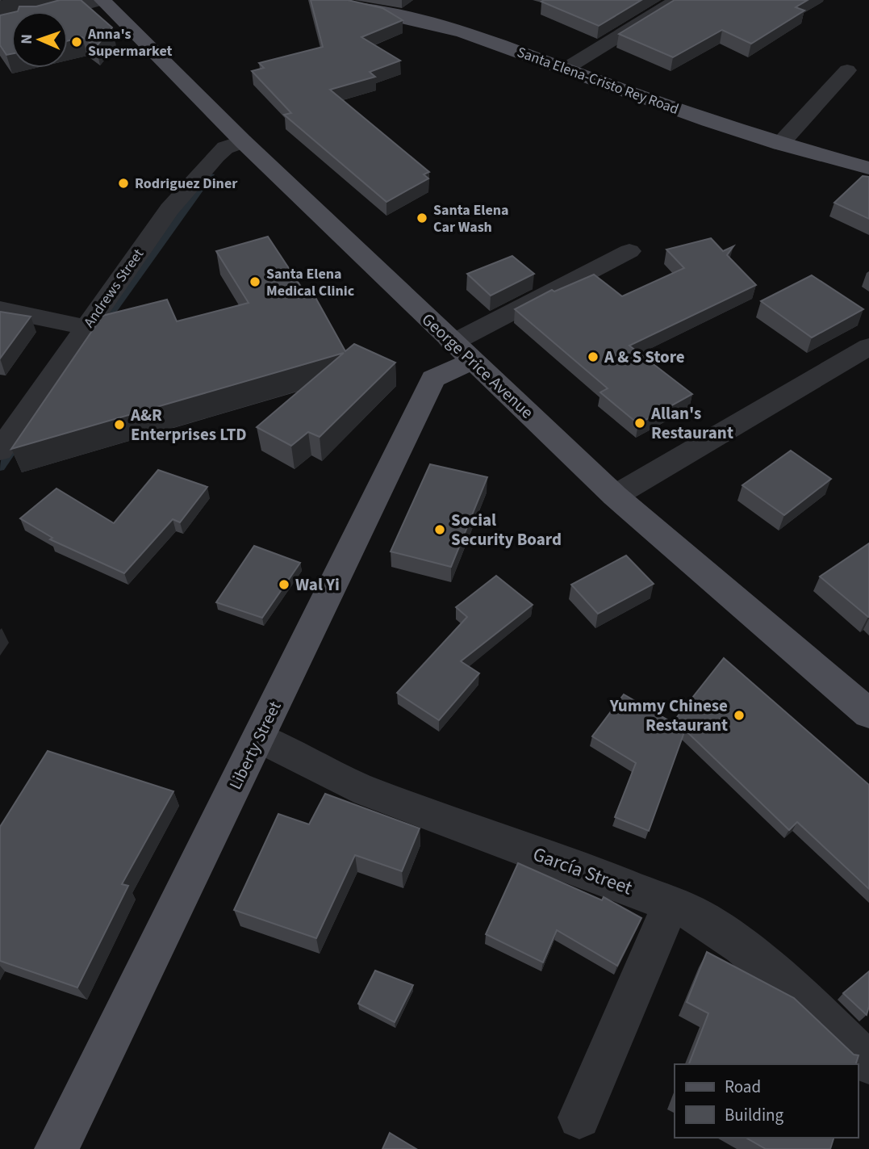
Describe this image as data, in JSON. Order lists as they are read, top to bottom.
{
  "streets": {
    "main road": ["Santa Elena-Cristo Rey Road", "George Price Avenue", "Liberty Street"],
    "street": ["Andrews Street", "García Street"]
  },
  "crossings": [
    ["Andrews Street", "George Price Avenue"],
    ["George Price Avenue", "Liberty Street"],
    ["Liberty Street", "García Street"]
  ],
  "places": [
    "Anna's Supermarket",
    "Rodriguez Diner",
    "Santa Elena Car Wash",
    "Santa Elena Medical Clinic",
    "A & S Store",
    "Allan's Restaurant",
    "A&R Enterprises LTD",
    "Social Security Board",
    "Wal Yi",
    "Yummy Chinese Restaurant"
  ],
  "legend": ["Road", "Building"],
  "north": "left"
}
